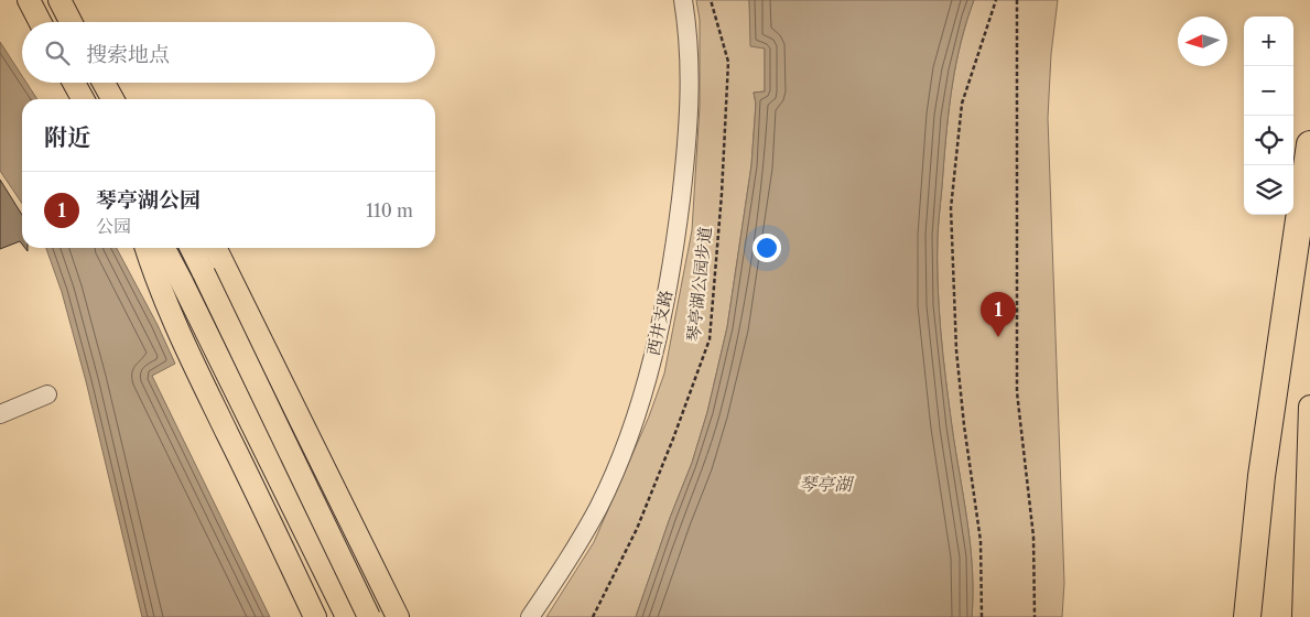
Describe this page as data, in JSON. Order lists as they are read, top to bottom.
{
  "streets": {
    "street": ["西井支路"],
    "path": ["琴亭湖公园步道"]
  },
  "water": ["琴亭湖"],
  "north": "left",
  "page": {
    "map_buttons": ["+", "−"],
    "search": "搜索地点",
    "heading": "附近",
    "list": [
      {
        "mark": "1",
        "name": "琴亭湖公园",
        "note": "公园",
        "value": "110 m"
      }
    ],
    "pins": "1"
  }
}
